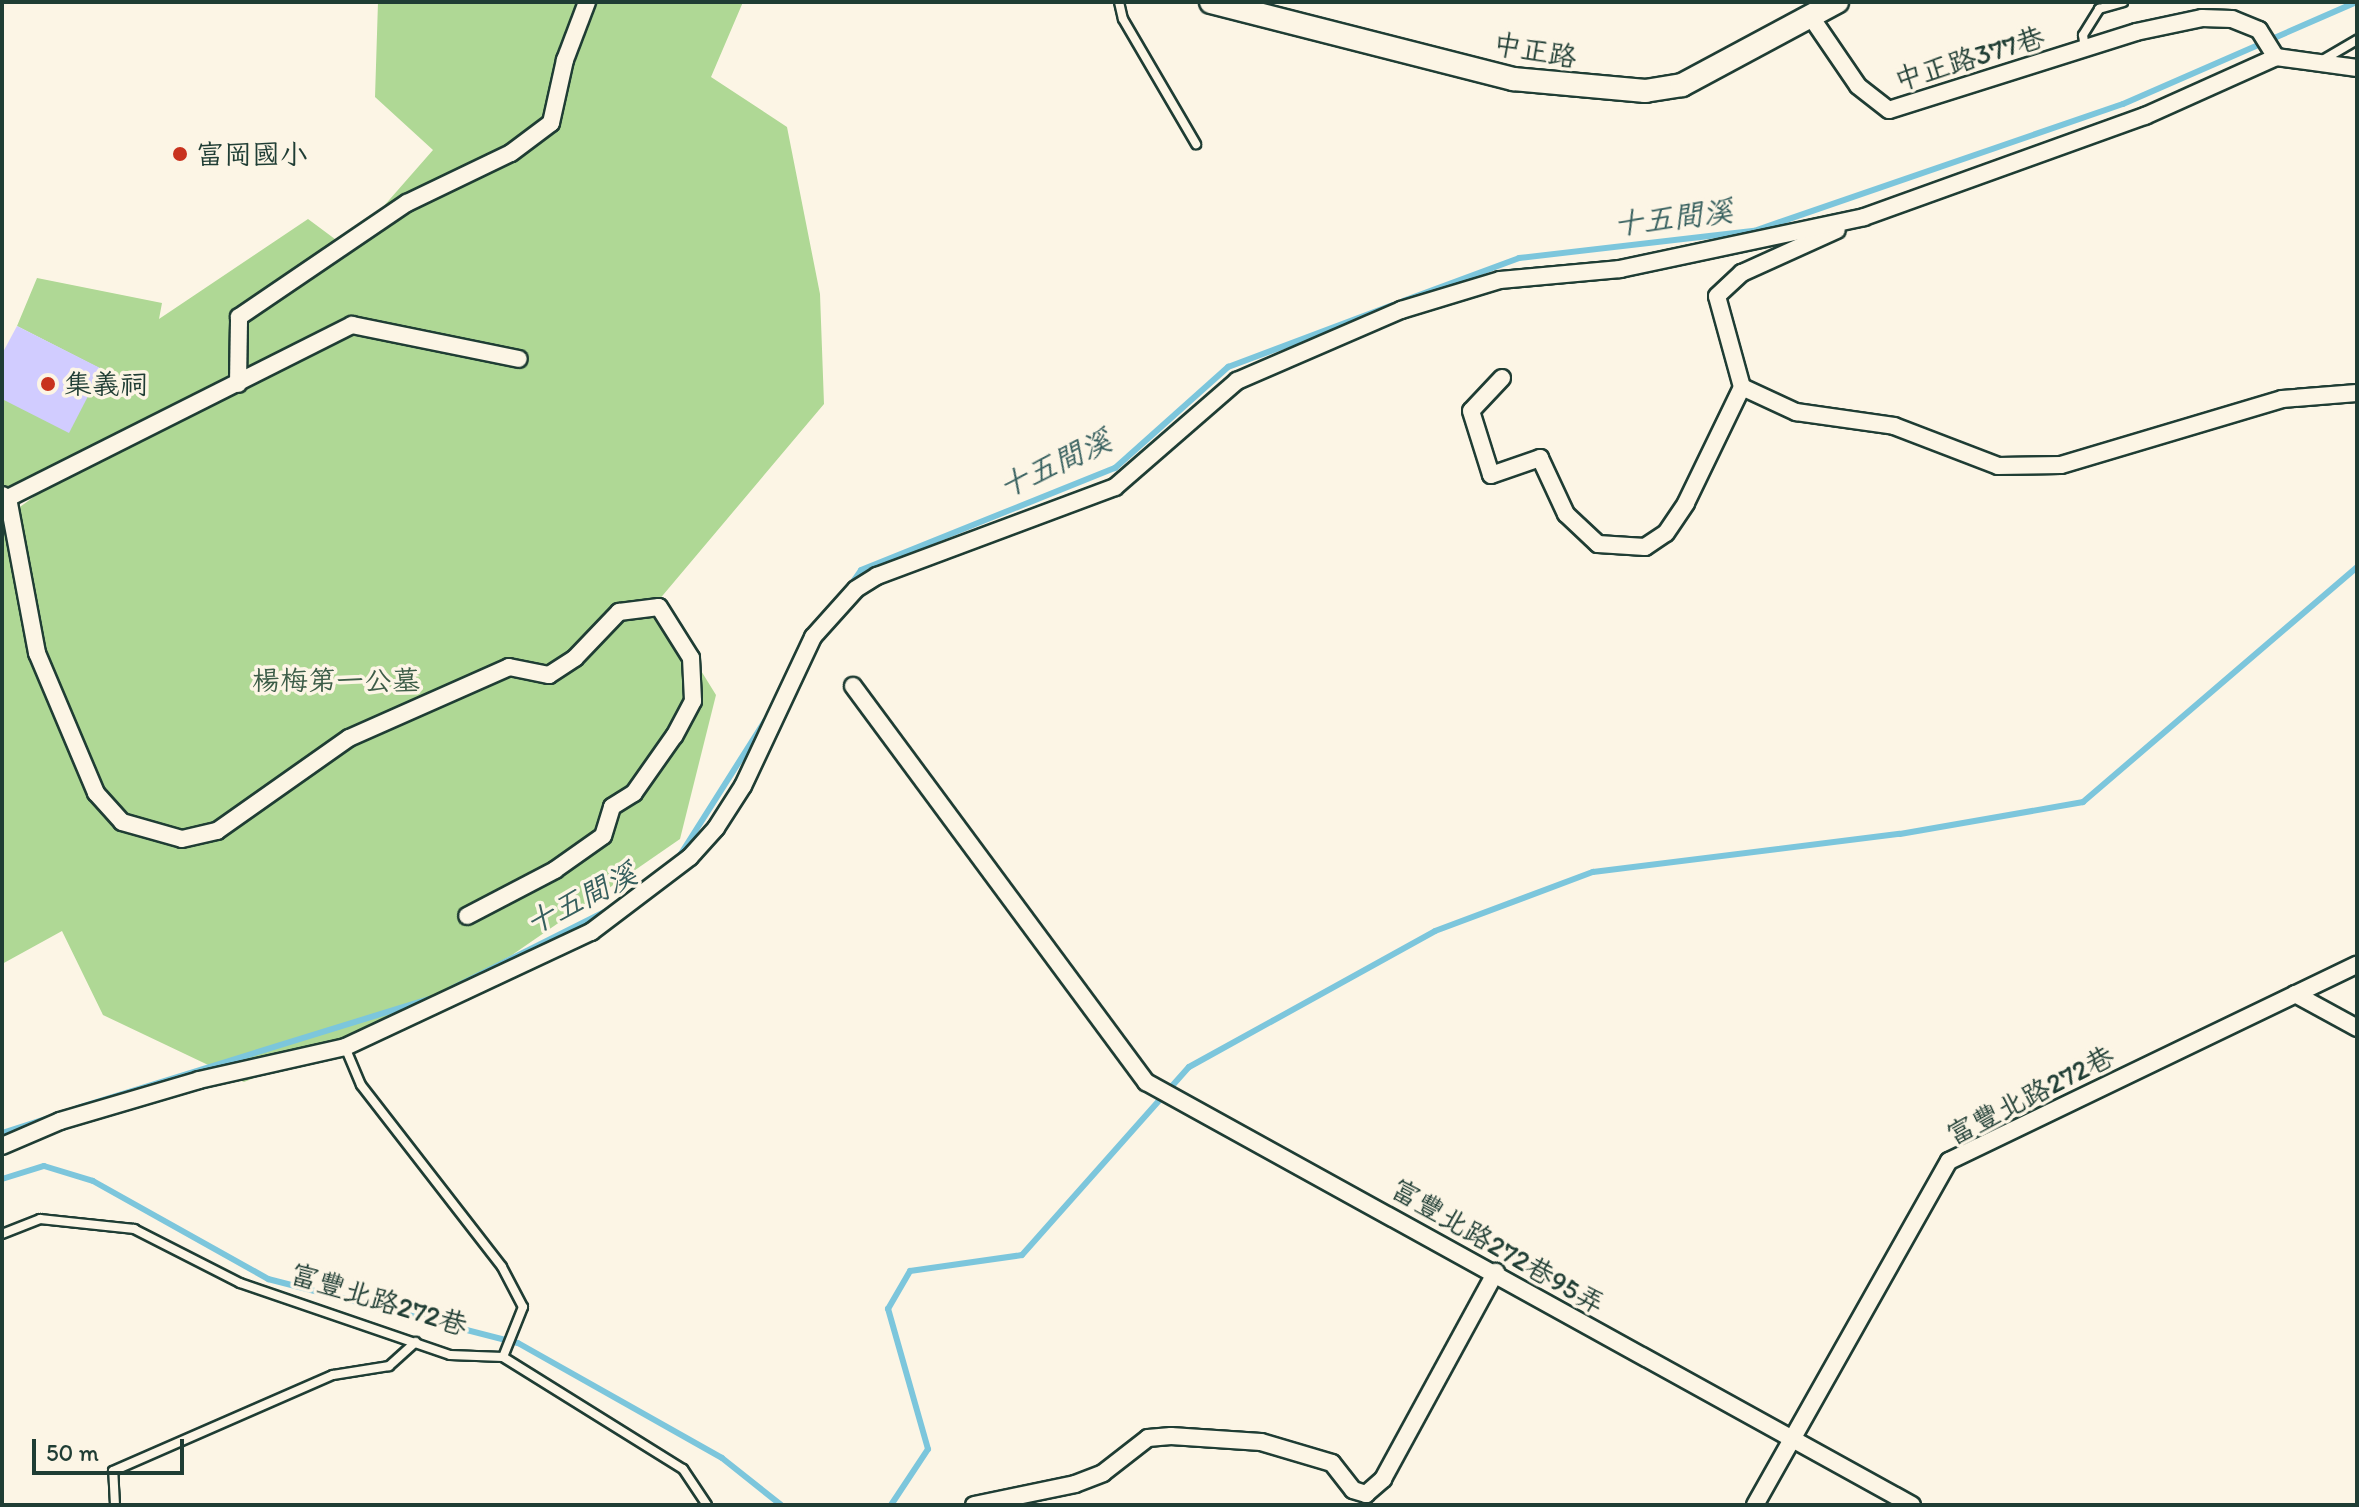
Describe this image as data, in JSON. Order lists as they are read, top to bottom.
{
  "streets": {
    "street": [
      "中正路",
      "中正路377巷",
      "富豐北路272巷",
      "富豐北路272巷95弄"
    ]
  },
  "crossings": [
    ["中正路", "中正路377巷"],
    ["富豐北路272巷", "富豐北路272巷95弄"]
  ],
  "water": ["十五間溪"],
  "parks": ["楊梅第一公墓"],
  "places": ["富岡國小", "集義祠"],
  "scale_bar": "50 m"
}
